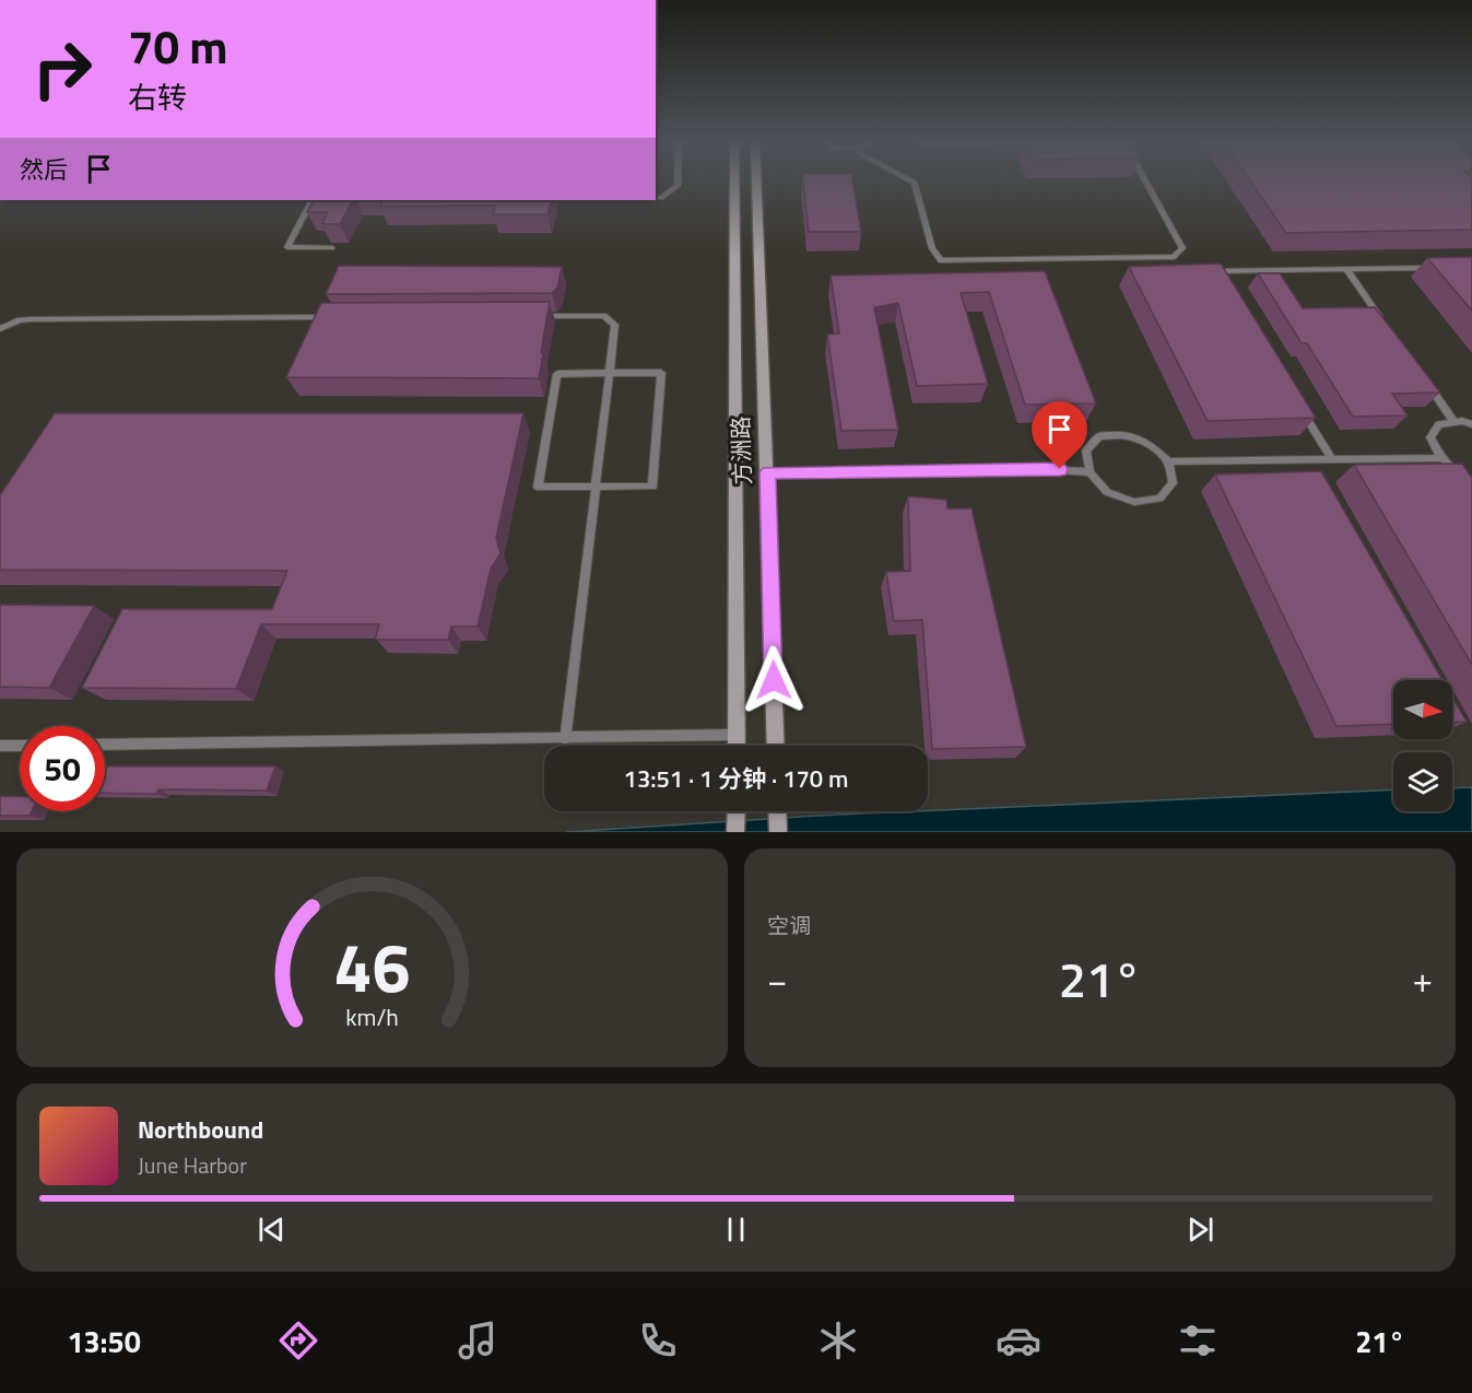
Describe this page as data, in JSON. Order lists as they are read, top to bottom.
{
  "streets": {
    "main road": ["方洲路"]
  },
  "north": "right",
  "page": {
    "turn": ["70 m", "右转"],
    "then": "然后",
    "limit": "50",
    "trip": "13:51 · 1 分钟 · 170 m",
    "tile": "空调",
    "heat": ["−", "21°", "+"],
    "song": ["Northbound", "June Harbor"],
    "tabs": ["13:50", "21°"],
    "gauge": ["46", "km/h"]
  }
}
